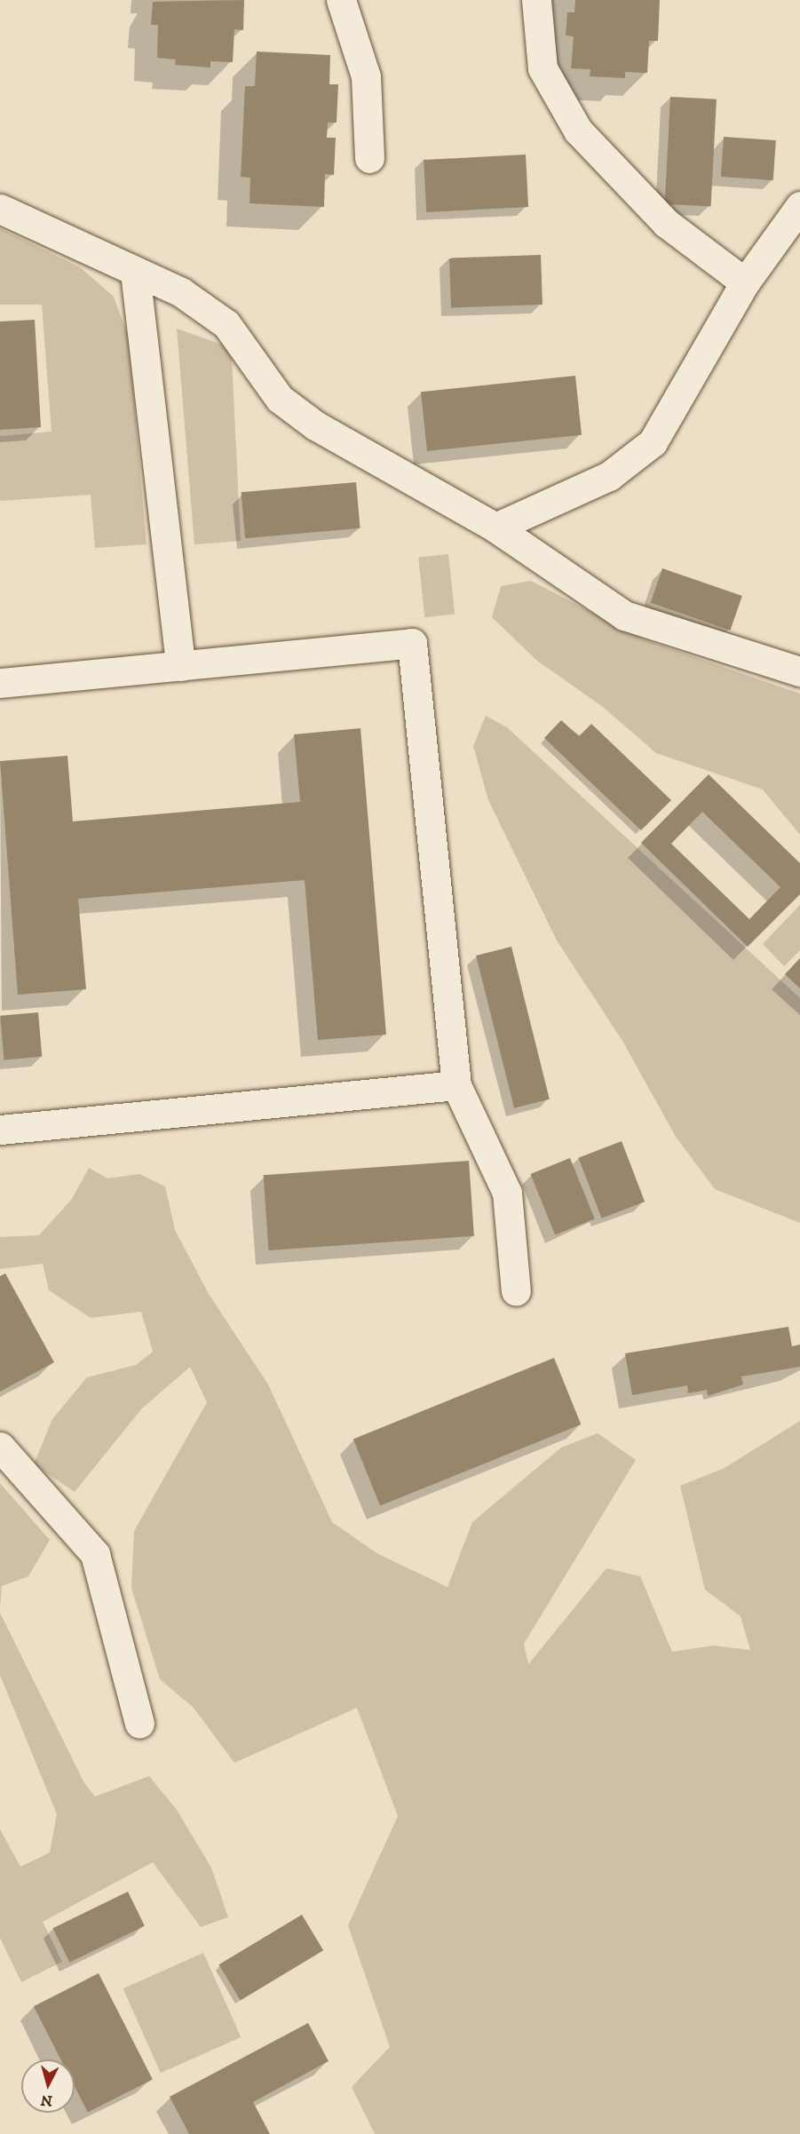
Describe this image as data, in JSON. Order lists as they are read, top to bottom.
{
  "north": "bottom"
}
